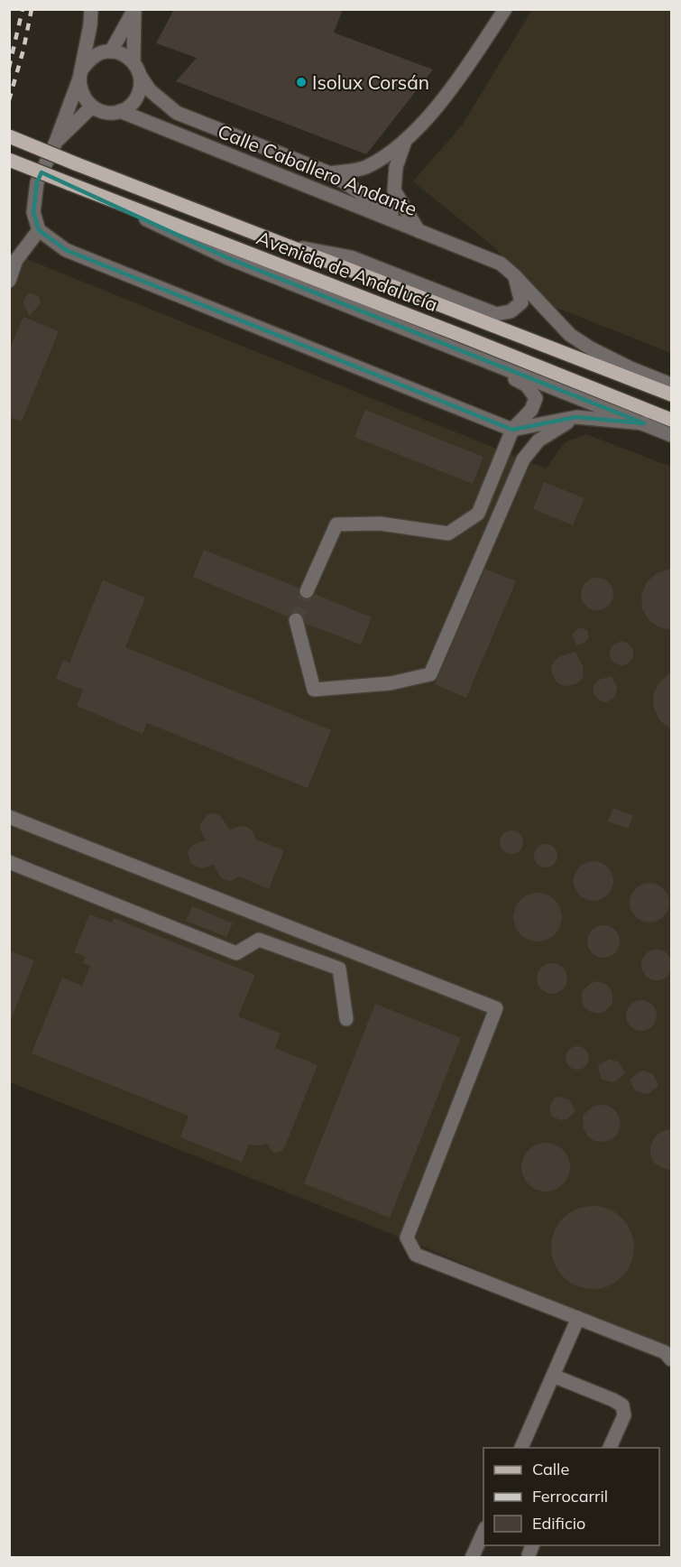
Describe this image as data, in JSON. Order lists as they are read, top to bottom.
{
  "streets": {
    "main road": ["Avenida de Andalucía"],
    "street": ["Calle Caballero Andante"]
  },
  "places": ["Isolux Corsán"],
  "legend": ["Calle", "Ferrocarril", "Edificio"]
}
